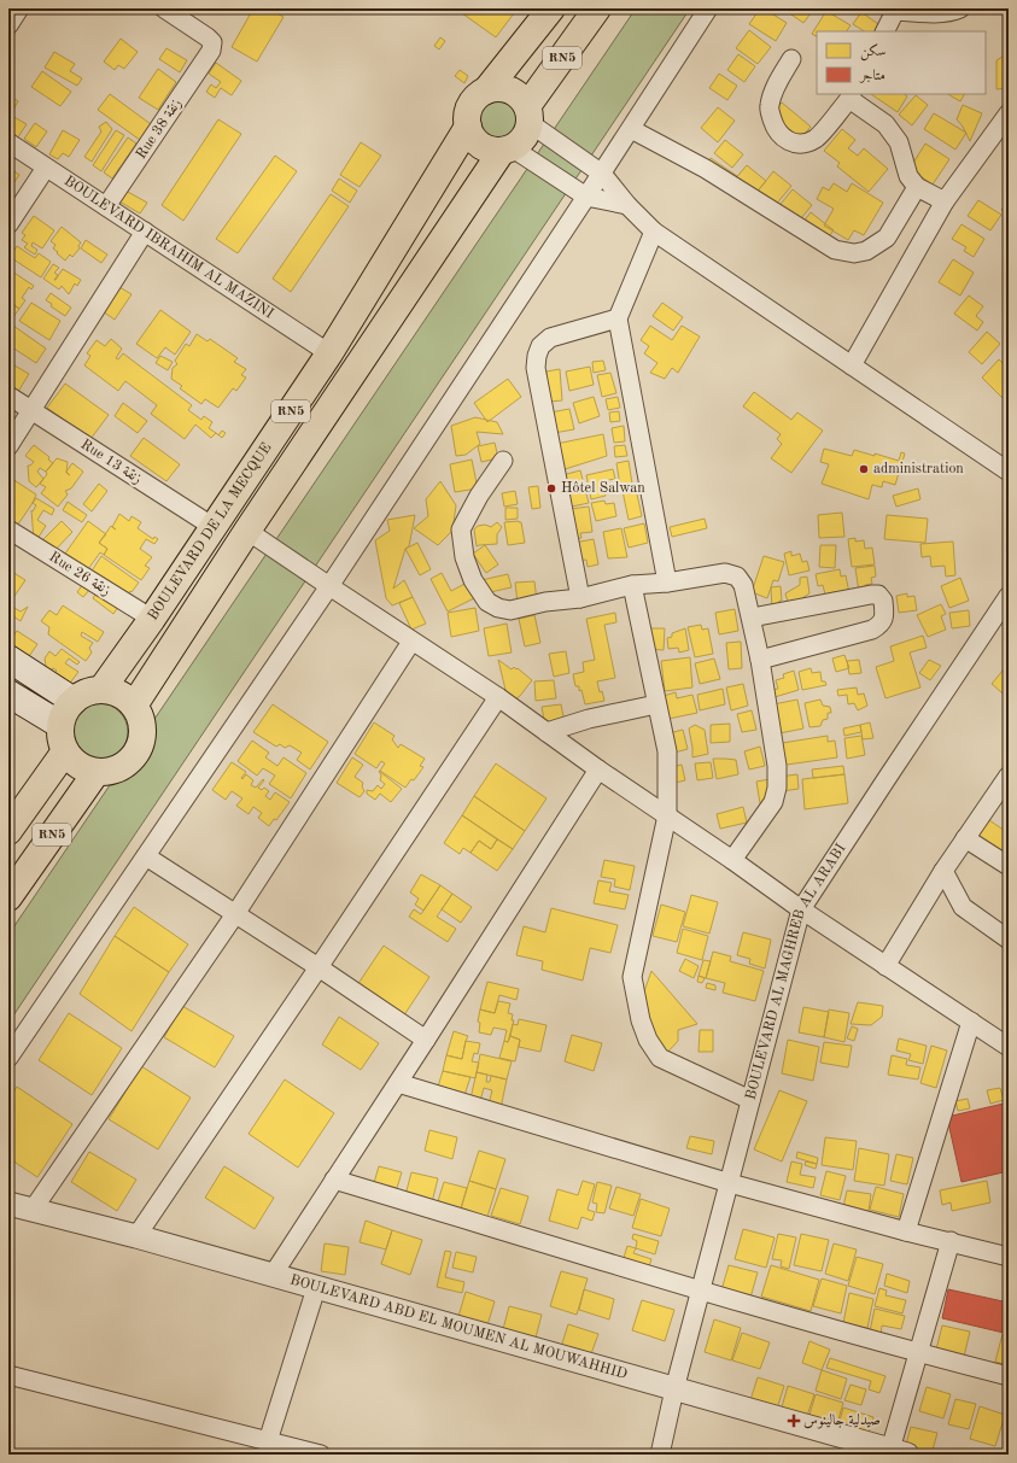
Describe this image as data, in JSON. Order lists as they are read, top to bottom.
{
  "streets": {
    "main road": ["RN5", "BOULEVARD DE LA MECQUE"],
    "street": [
      "Rue 38 زنقة",
      "BOULEVARD IBRAHIM AL MAZINI",
      "Rue 13 زنقة",
      "Rue 26 زنقة",
      "BOULEVARD AL MAGHREB AL ARABI",
      "BOULEVARD ABD EL MOUMEN AL MOUWAHHID"
    ]
  },
  "crossings": [
    ["RN5", "BOULEVARD DE LA MECQUE"],
    ["Rue 38 زنقة", "BOULEVARD IBRAHIM AL MAZINI"],
    ["BOULEVARD IBRAHIM AL MAZINI", "BOULEVARD DE LA MECQUE"],
    ["Rue 13 زنقة", "BOULEVARD DE LA MECQUE"],
    ["BOULEVARD DE LA MECQUE", "Rue 26 زنقة"],
    ["BOULEVARD AL MAGHREB AL ARABI", "BOULEVARD ABD EL MOUMEN AL MOUWAHHID"]
  ],
  "places": {
    "other": ["administration", "Hôtel Salwan"],
    "health": ["صيدلية جالينوس"]
  },
  "legend": ["سكن", "متاجر"]
}
